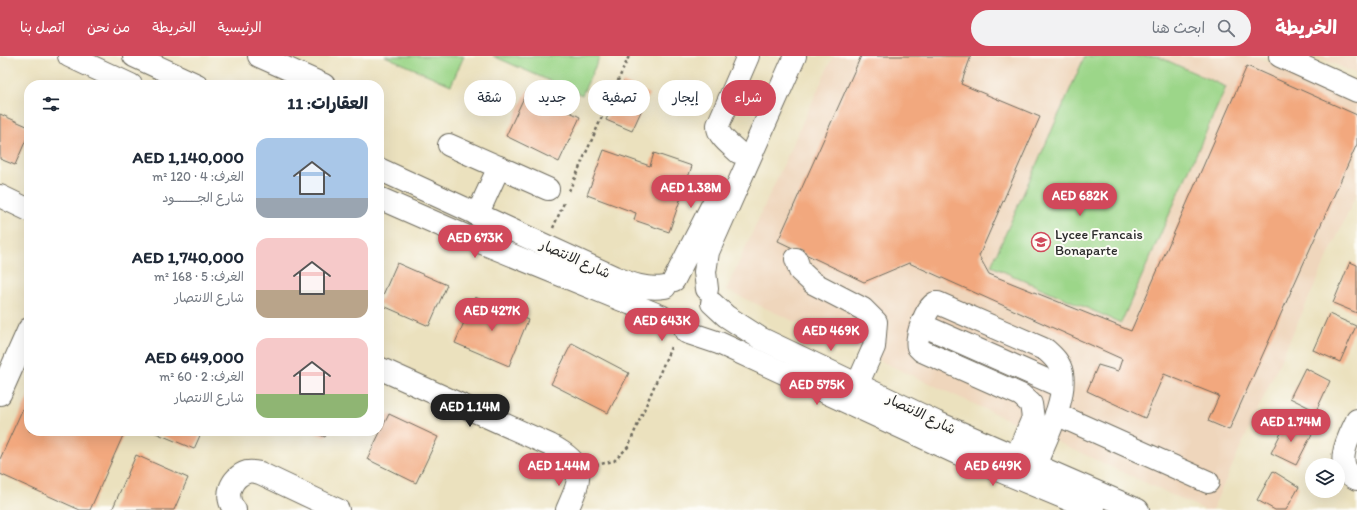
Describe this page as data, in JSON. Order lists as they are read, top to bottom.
{
  "streets": {
    "street": ["شارع الانتصار"]
  },
  "places": {
    "school or university": ["Lycee Francais Bonaparte"]
  },
  "page": {
    "header": "الخريطة",
    "search": "ابحث هنا",
    "nav": [
      "الرئيسية",
      "الخريطة",
      "من نحن",
      "اتصل بنا"
    ],
    "chip": [
      "شراء",
      "إيجار",
      "تصفية",
      "جديد",
      "شقة"
    ],
    "heading": "العقارات: 11",
    "list": [
      {
        "name": "AED 1,140,000",
        "note": "الغرف: 4 · 120 m² · شارع الجــــــــود"
      },
      {
        "name": "AED 1,740,000",
        "note": "الغرف: 5 · 168 m² · شارع الانتصار"
      },
      {
        "name": "AED 649,000",
        "note": "الغرف: 2 · 60 m² · شارع الانتصار"
      }
    ],
    "price": [
      "AED 1.38M",
      "AED 682K",
      "AED 673K",
      "AED 427K",
      "AED 643K",
      "AED 469K",
      "AED 575K",
      "AED 1.14M",
      "AED 1.74M",
      "AED 1.44M",
      "AED 649K"
    ]
  }
}
